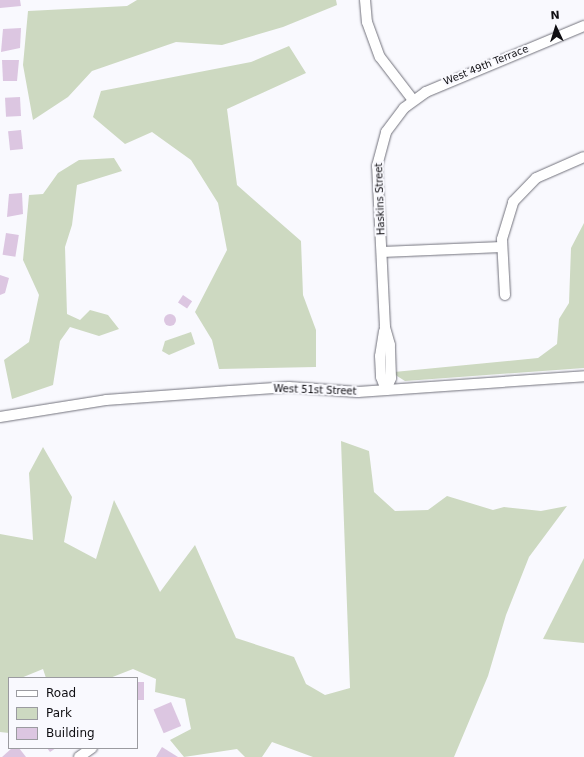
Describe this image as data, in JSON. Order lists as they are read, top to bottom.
{
  "streets": {
    "street": ["West 49th Terrace", "Haskins Street", "West 51st Street"]
  },
  "crossings": [
    ["West 49th Terrace", "Haskins Street"],
    ["Haskins Street", "West 51st Street"]
  ],
  "legend": ["Road", "Park", "Building"],
  "north": "top"
}
